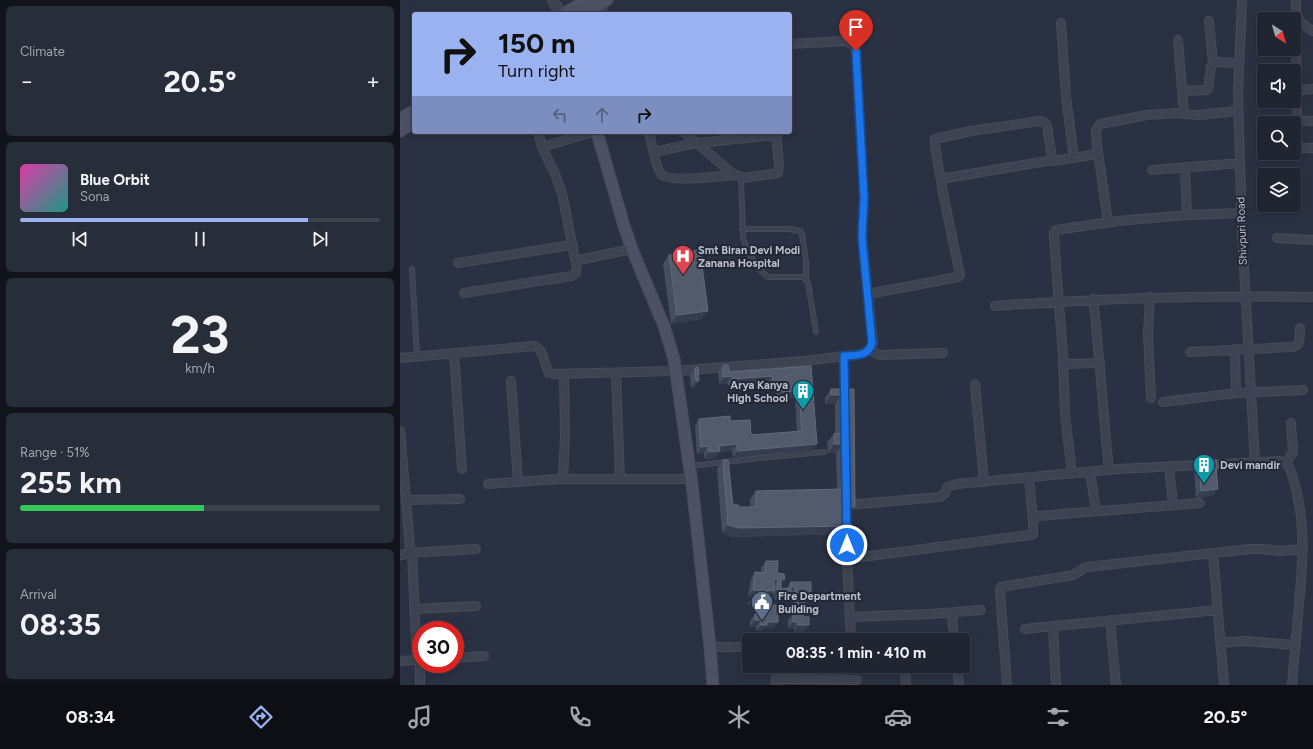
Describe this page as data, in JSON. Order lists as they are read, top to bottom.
{
  "streets": {
    "street": ["Shivpuri Road"]
  },
  "places": {
    "hospital": ["Smt Biran Devi Modi Zanana Hospital"],
    "building": ["Arya Kanya High School", "Devi mandir"],
    "public building": ["Fire Department Building"]
  },
  "north": "bottom right",
  "page": {
    "tile": [
      "Climate",
      ["23", "km/h"],
      ["Range · 51%", "255 km"],
      ["Arrival", "08:35"]
    ],
    "turn": ["150 m", "Turn right"],
    "heat": ["−", "20.5°", "+"],
    "song": ["Blue Orbit", "Sona"],
    "limit": "30",
    "trip": "08:35 · 1 min · 410 m",
    "tabs": ["08:34", "20.5°"]
  }
}
